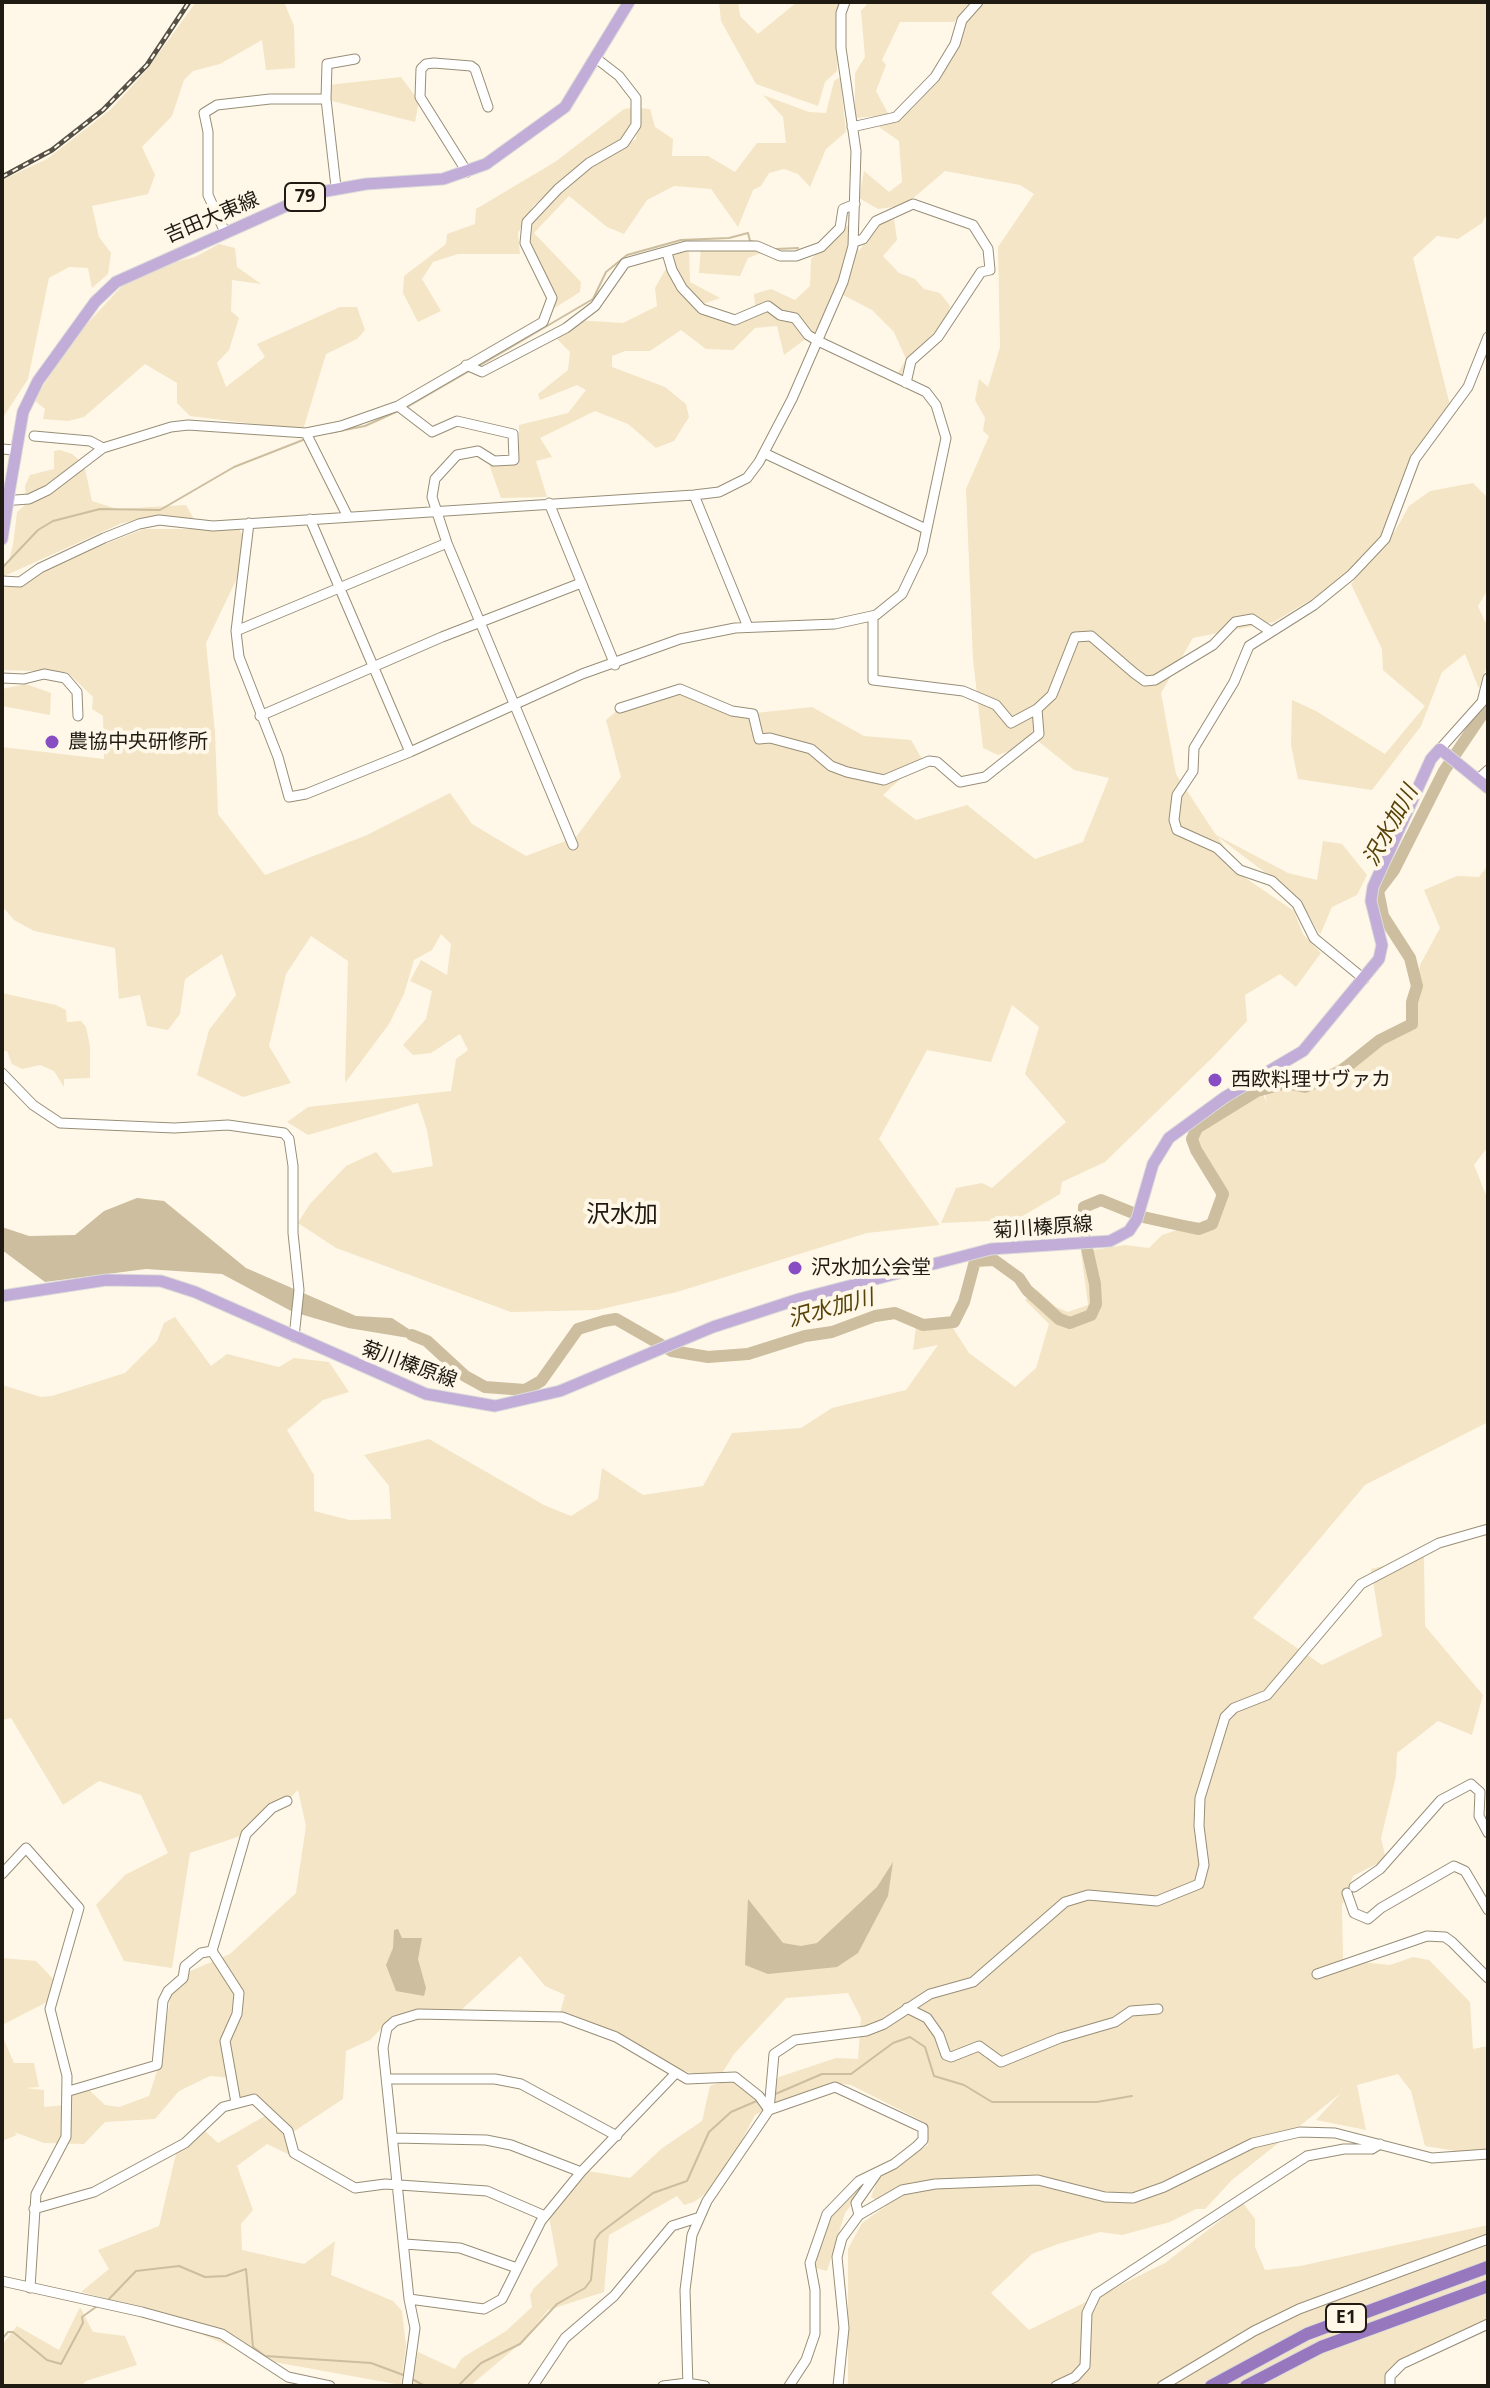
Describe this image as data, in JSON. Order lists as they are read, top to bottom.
{
  "streets": {
    "highway": ["E1"],
    "main road": ["79", "吉田大東線", "菊川榛原線"]
  },
  "districts": ["沢水加"],
  "water": ["沢水加川"],
  "places": ["農協中央研修所", "西欧料理サヴァカ", "沢水加公会堂"]
}
